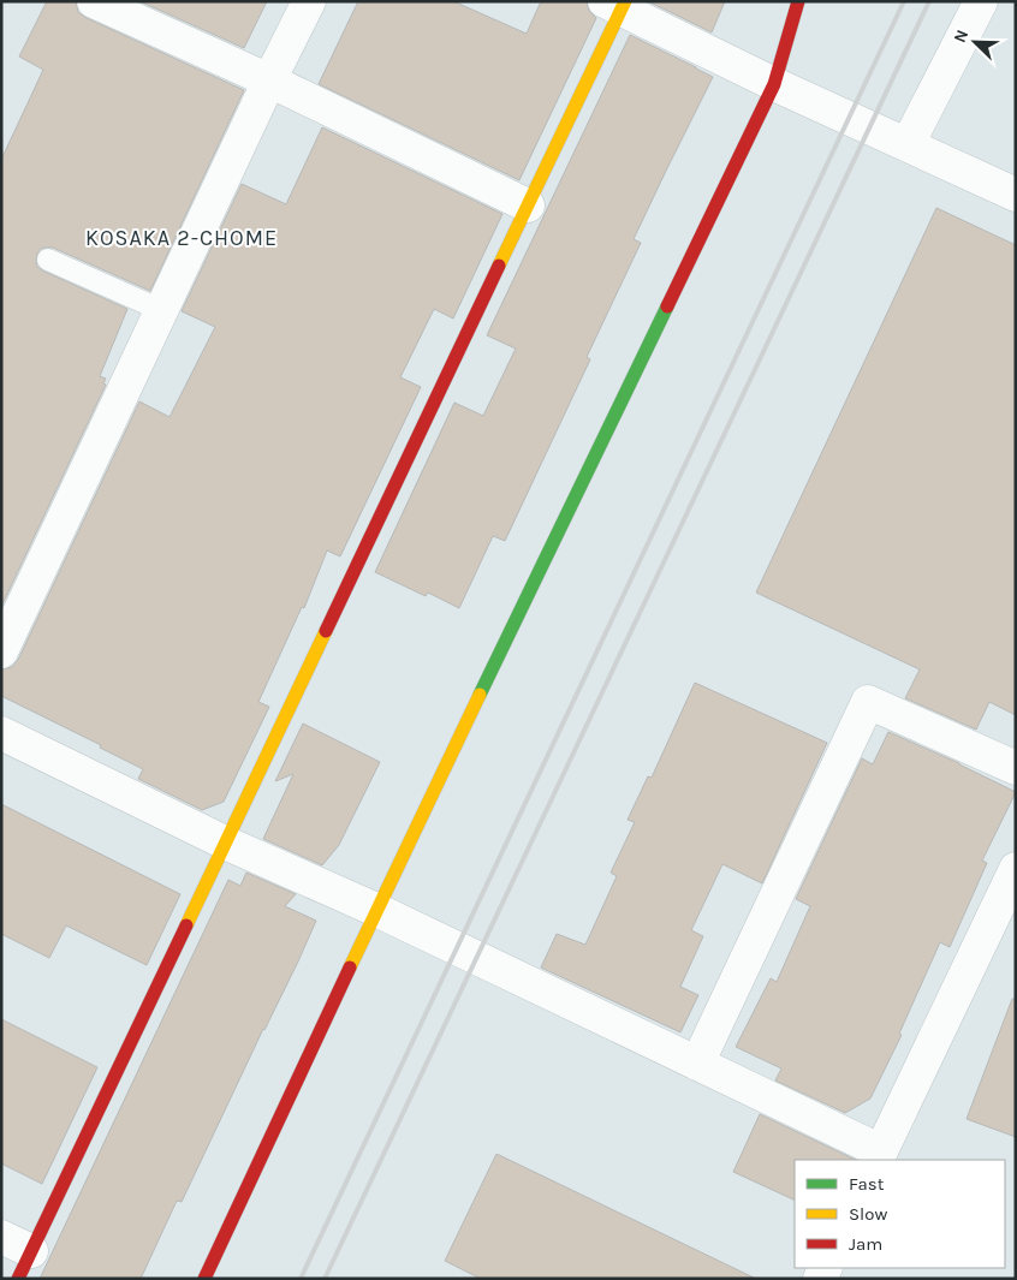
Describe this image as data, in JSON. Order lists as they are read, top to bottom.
{
  "districts": ["KOSAKA 2-CHOME"],
  "legend": ["Fast", "Slow", "Jam"],
  "north": "top left"
}
